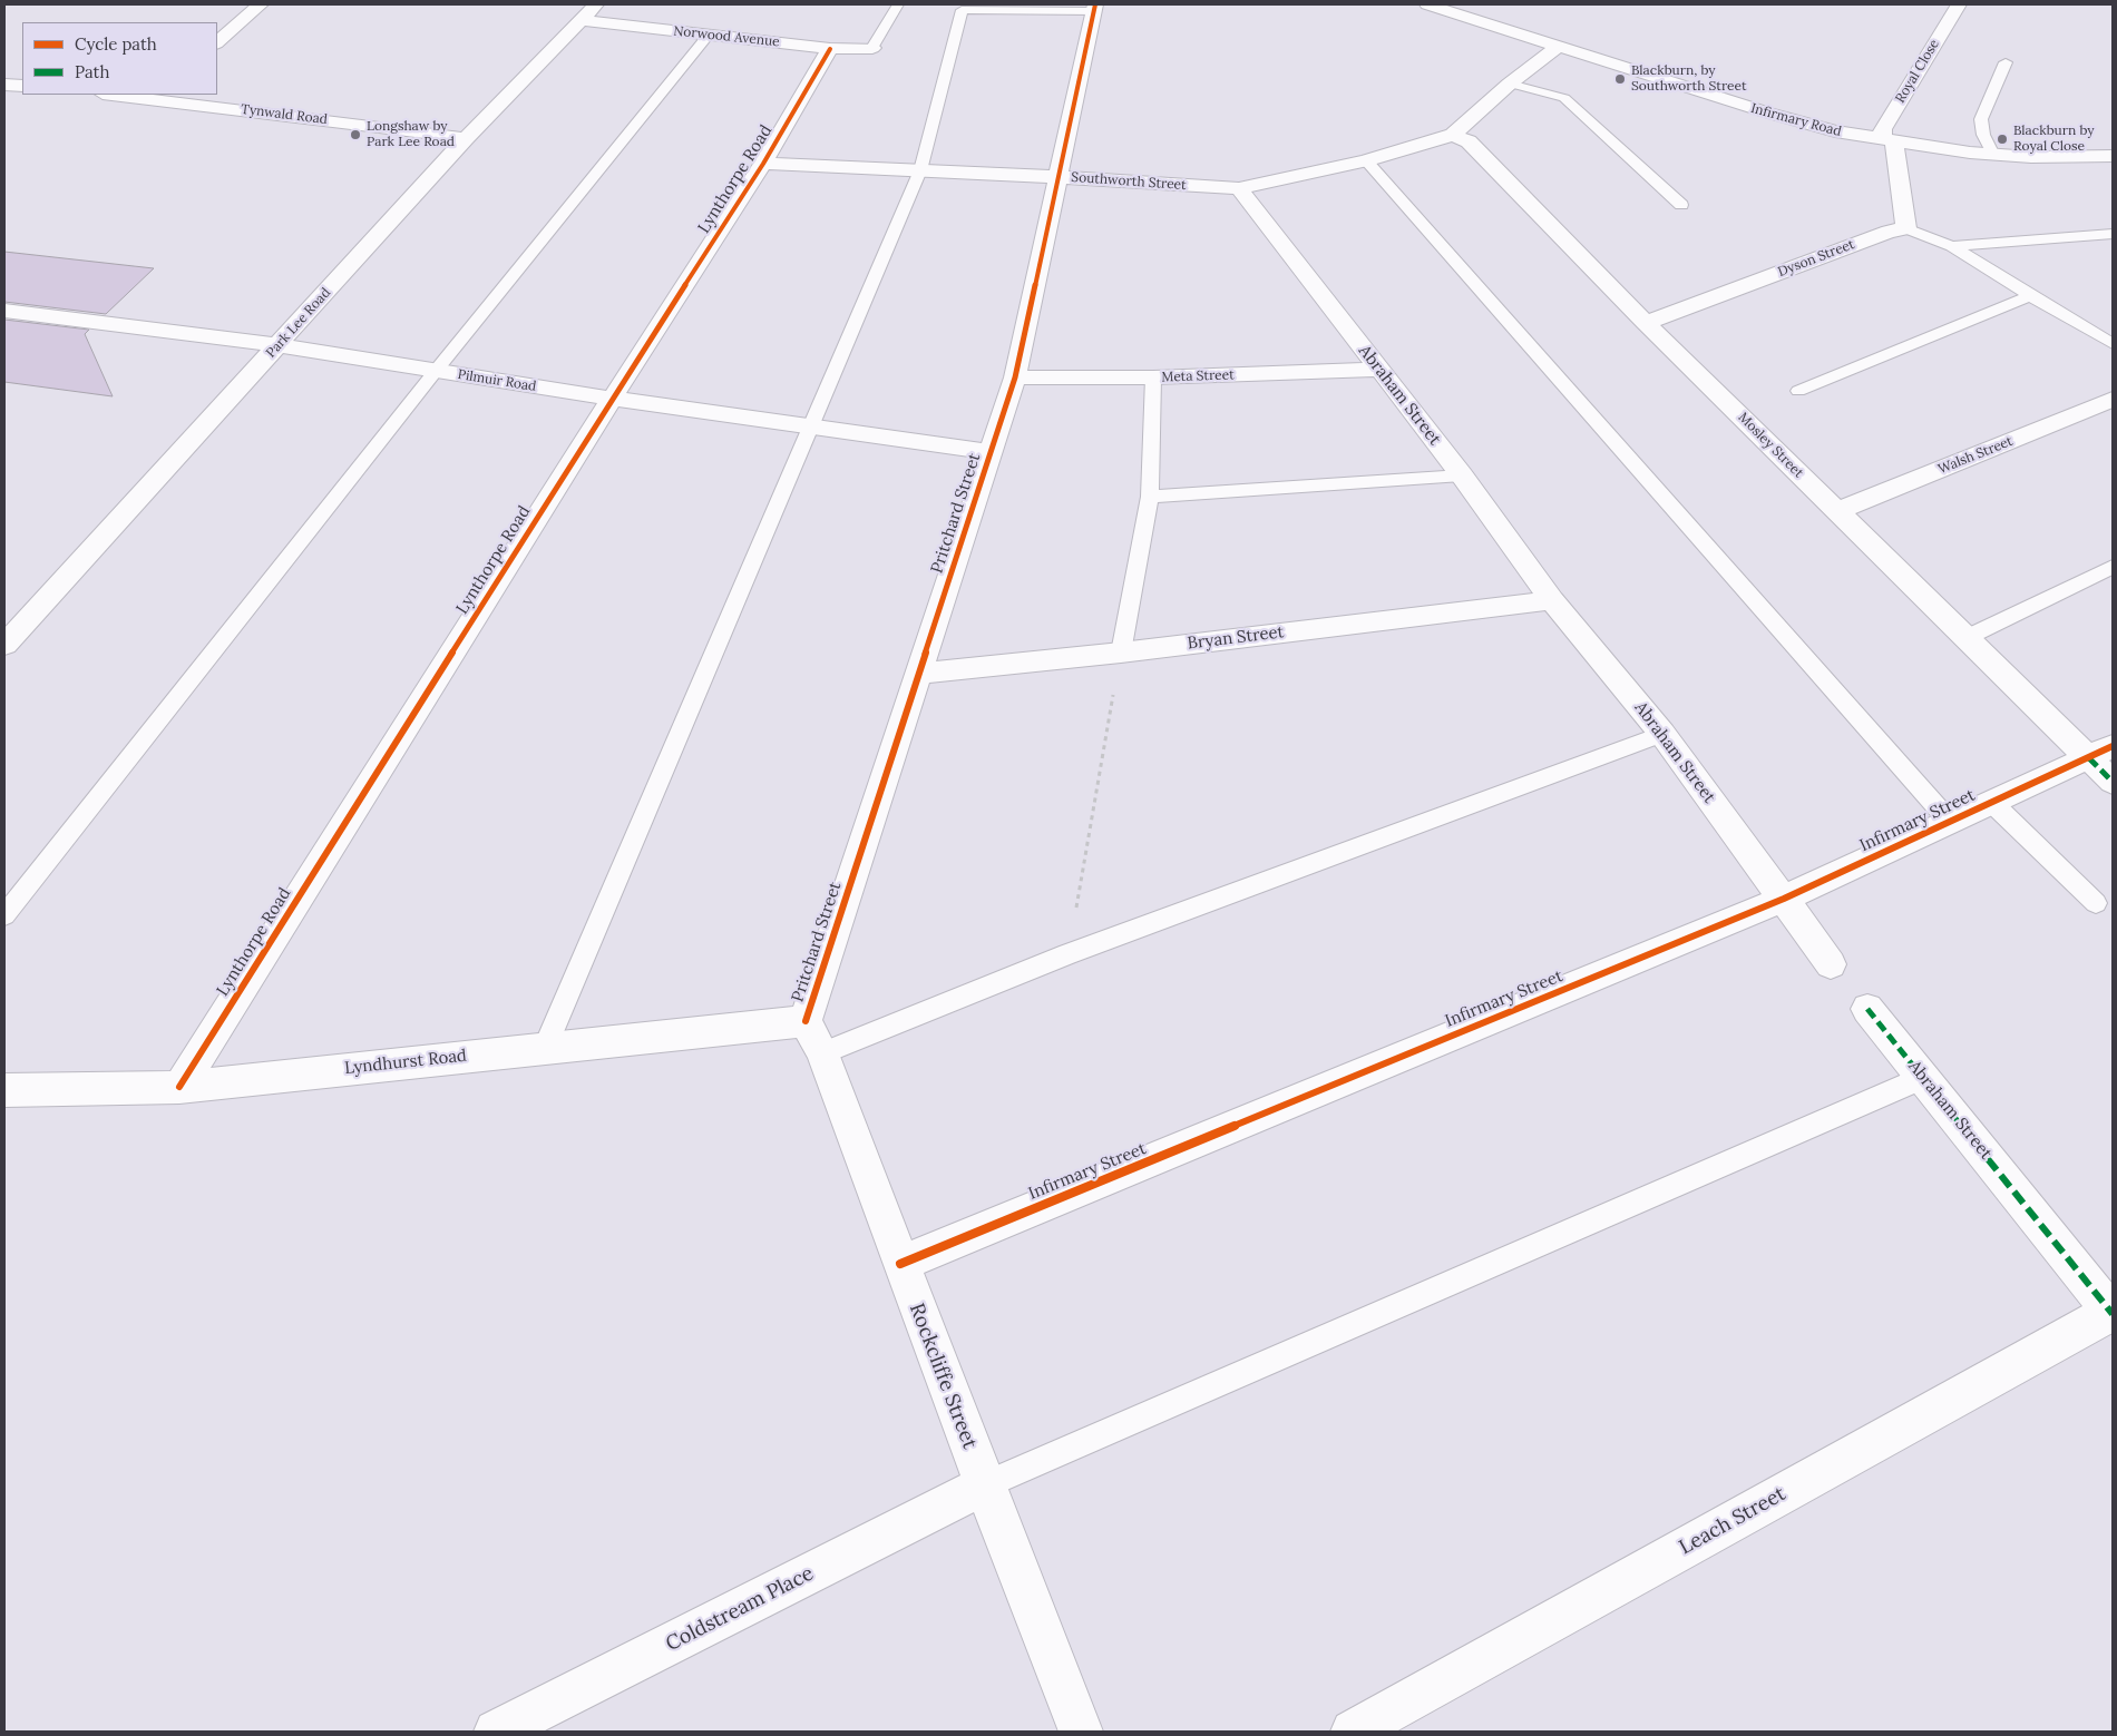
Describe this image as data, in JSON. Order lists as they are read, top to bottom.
{
  "streets": {
    "street": [
      "Norwood Avenue",
      "Royal Close",
      "Tynwald Road",
      "Infirmary Road",
      "Lynthorpe Road",
      "Southworth Street",
      "Dyson Street",
      "Park Lee Road",
      "Meta Street",
      "Pilmuir Road",
      "Abraham Street",
      "Mosley Street",
      "Walsh Street",
      "Pritchard Street",
      "Bryan Street",
      "Infirmary Street",
      "Lyndhurst Road",
      "Rockcliffe Street",
      "Leach Street",
      "Coldstream Place"
    ]
  },
  "crossings": [
    ["Norwood Avenue", "Lynthorpe Road"],
    ["Norwood Avenue", "Park Lee Road"],
    ["Royal Close", "Infirmary Road"],
    ["Tynwald Road", "Park Lee Road"],
    ["Lynthorpe Road", "Southworth Street"],
    ["Lynthorpe Road", "Pilmuir Road"],
    ["Lynthorpe Road", "Lyndhurst Road"],
    ["Southworth Street", "Abraham Street"],
    ["Southworth Street", "Mosley Street"],
    ["Southworth Street", "Pritchard Street"],
    ["Dyson Street", "Mosley Street"],
    ["Park Lee Road", "Pilmuir Road"],
    ["Meta Street", "Abraham Street"],
    ["Meta Street", "Pritchard Street"],
    ["Pilmuir Road", "Pritchard Street"],
    ["Abraham Street", "Bryan Street"],
    ["Abraham Street", "Infirmary Street"],
    ["Abraham Street", "Leach Street"],
    ["Mosley Street", "Walsh Street"],
    ["Mosley Street", "Infirmary Street"],
    ["Pritchard Street", "Bryan Street"],
    ["Pritchard Street", "Lyndhurst Road"],
    ["Pritchard Street", "Rockcliffe Street"],
    ["Infirmary Street", "Rockcliffe Street"],
    ["Lyndhurst Road", "Rockcliffe Street"],
    ["Rockcliffe Street", "Coldstream Place"]
  ],
  "places": ["Blackburn, by Southworth Street", "Longshaw by Park Lee Road", "Blackburn by Royal Close"],
  "legend": ["Cycle path", "Path"]
}
